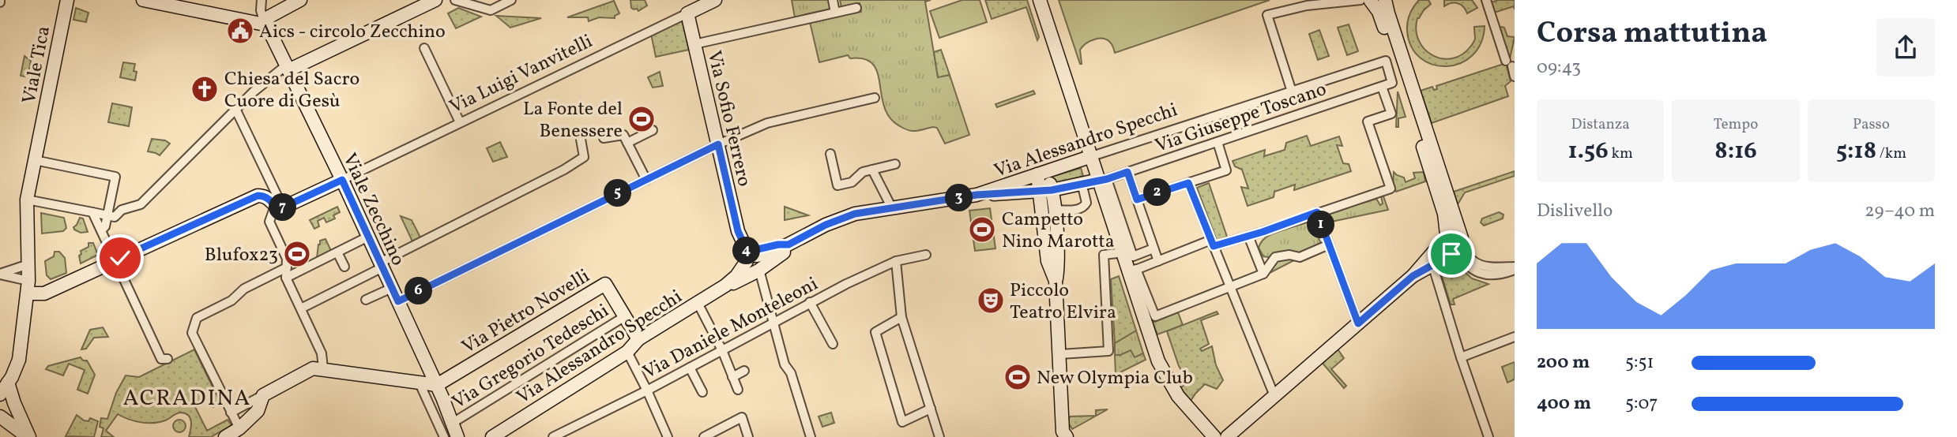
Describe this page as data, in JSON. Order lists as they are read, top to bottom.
{
  "streets": {
    "street": [
      "Viale Tica",
      "Via Luigi Vanvitelli",
      "Via Giuseppe Toscano",
      "Via Sofio Ferrero",
      "Via Alessandro Specchi",
      "Viale Zecchino",
      "Via Pietro Novelli",
      "Via Daniele Monteleoni",
      "Via Gregorio Tedeschi"
    ]
  },
  "crossings": [
    ["Via Luigi Vanvitelli", "Via Sofio Ferrero"],
    ["Via Luigi Vanvitelli", "Viale Zecchino"],
    ["Via Giuseppe Toscano", "Via Alessandro Specchi"],
    ["Via Sofio Ferrero", "Via Alessandro Specchi"],
    ["Via Alessandro Specchi", "Via Pietro Novelli"],
    ["Viale Zecchino", "Via Pietro Novelli"],
    ["Viale Zecchino", "Via Gregorio Tedeschi"],
    ["Via Pietro Novelli", "Via Gregorio Tedeschi"]
  ],
  "districts": ["ACRADINA"],
  "places": {
    "public building": ["Aics - circolo Zecchino"],
    "church": ["Chiesa del Sacro Cuore di Gesù"],
    "sports": [
      "La Fonte del Benessere",
      "Campetto Nino Marotta",
      "Blufox23",
      "New Olympia Club"
    ],
    "theatre": ["Piccolo Teatro Elvira"]
  },
  "page": {
    "heading": ["Corsa mattutina", "09:43"],
    "stats": [
      ["Distanza", "1.56 km"],
      ["Tempo", "8:16"],
      ["Passo", "5:18 /km"]
    ],
    "pins": [
      "2",
      "5",
      "3",
      "7",
      "1",
      "4",
      "6"
    ],
    "chart": ["Dislivello", "29–40 m"],
    "list": [
      {
        "name": "200 m",
        "note": "5:51"
      },
      {
        "name": "400 m",
        "note": "5:07"
      }
    ]
  }
}
